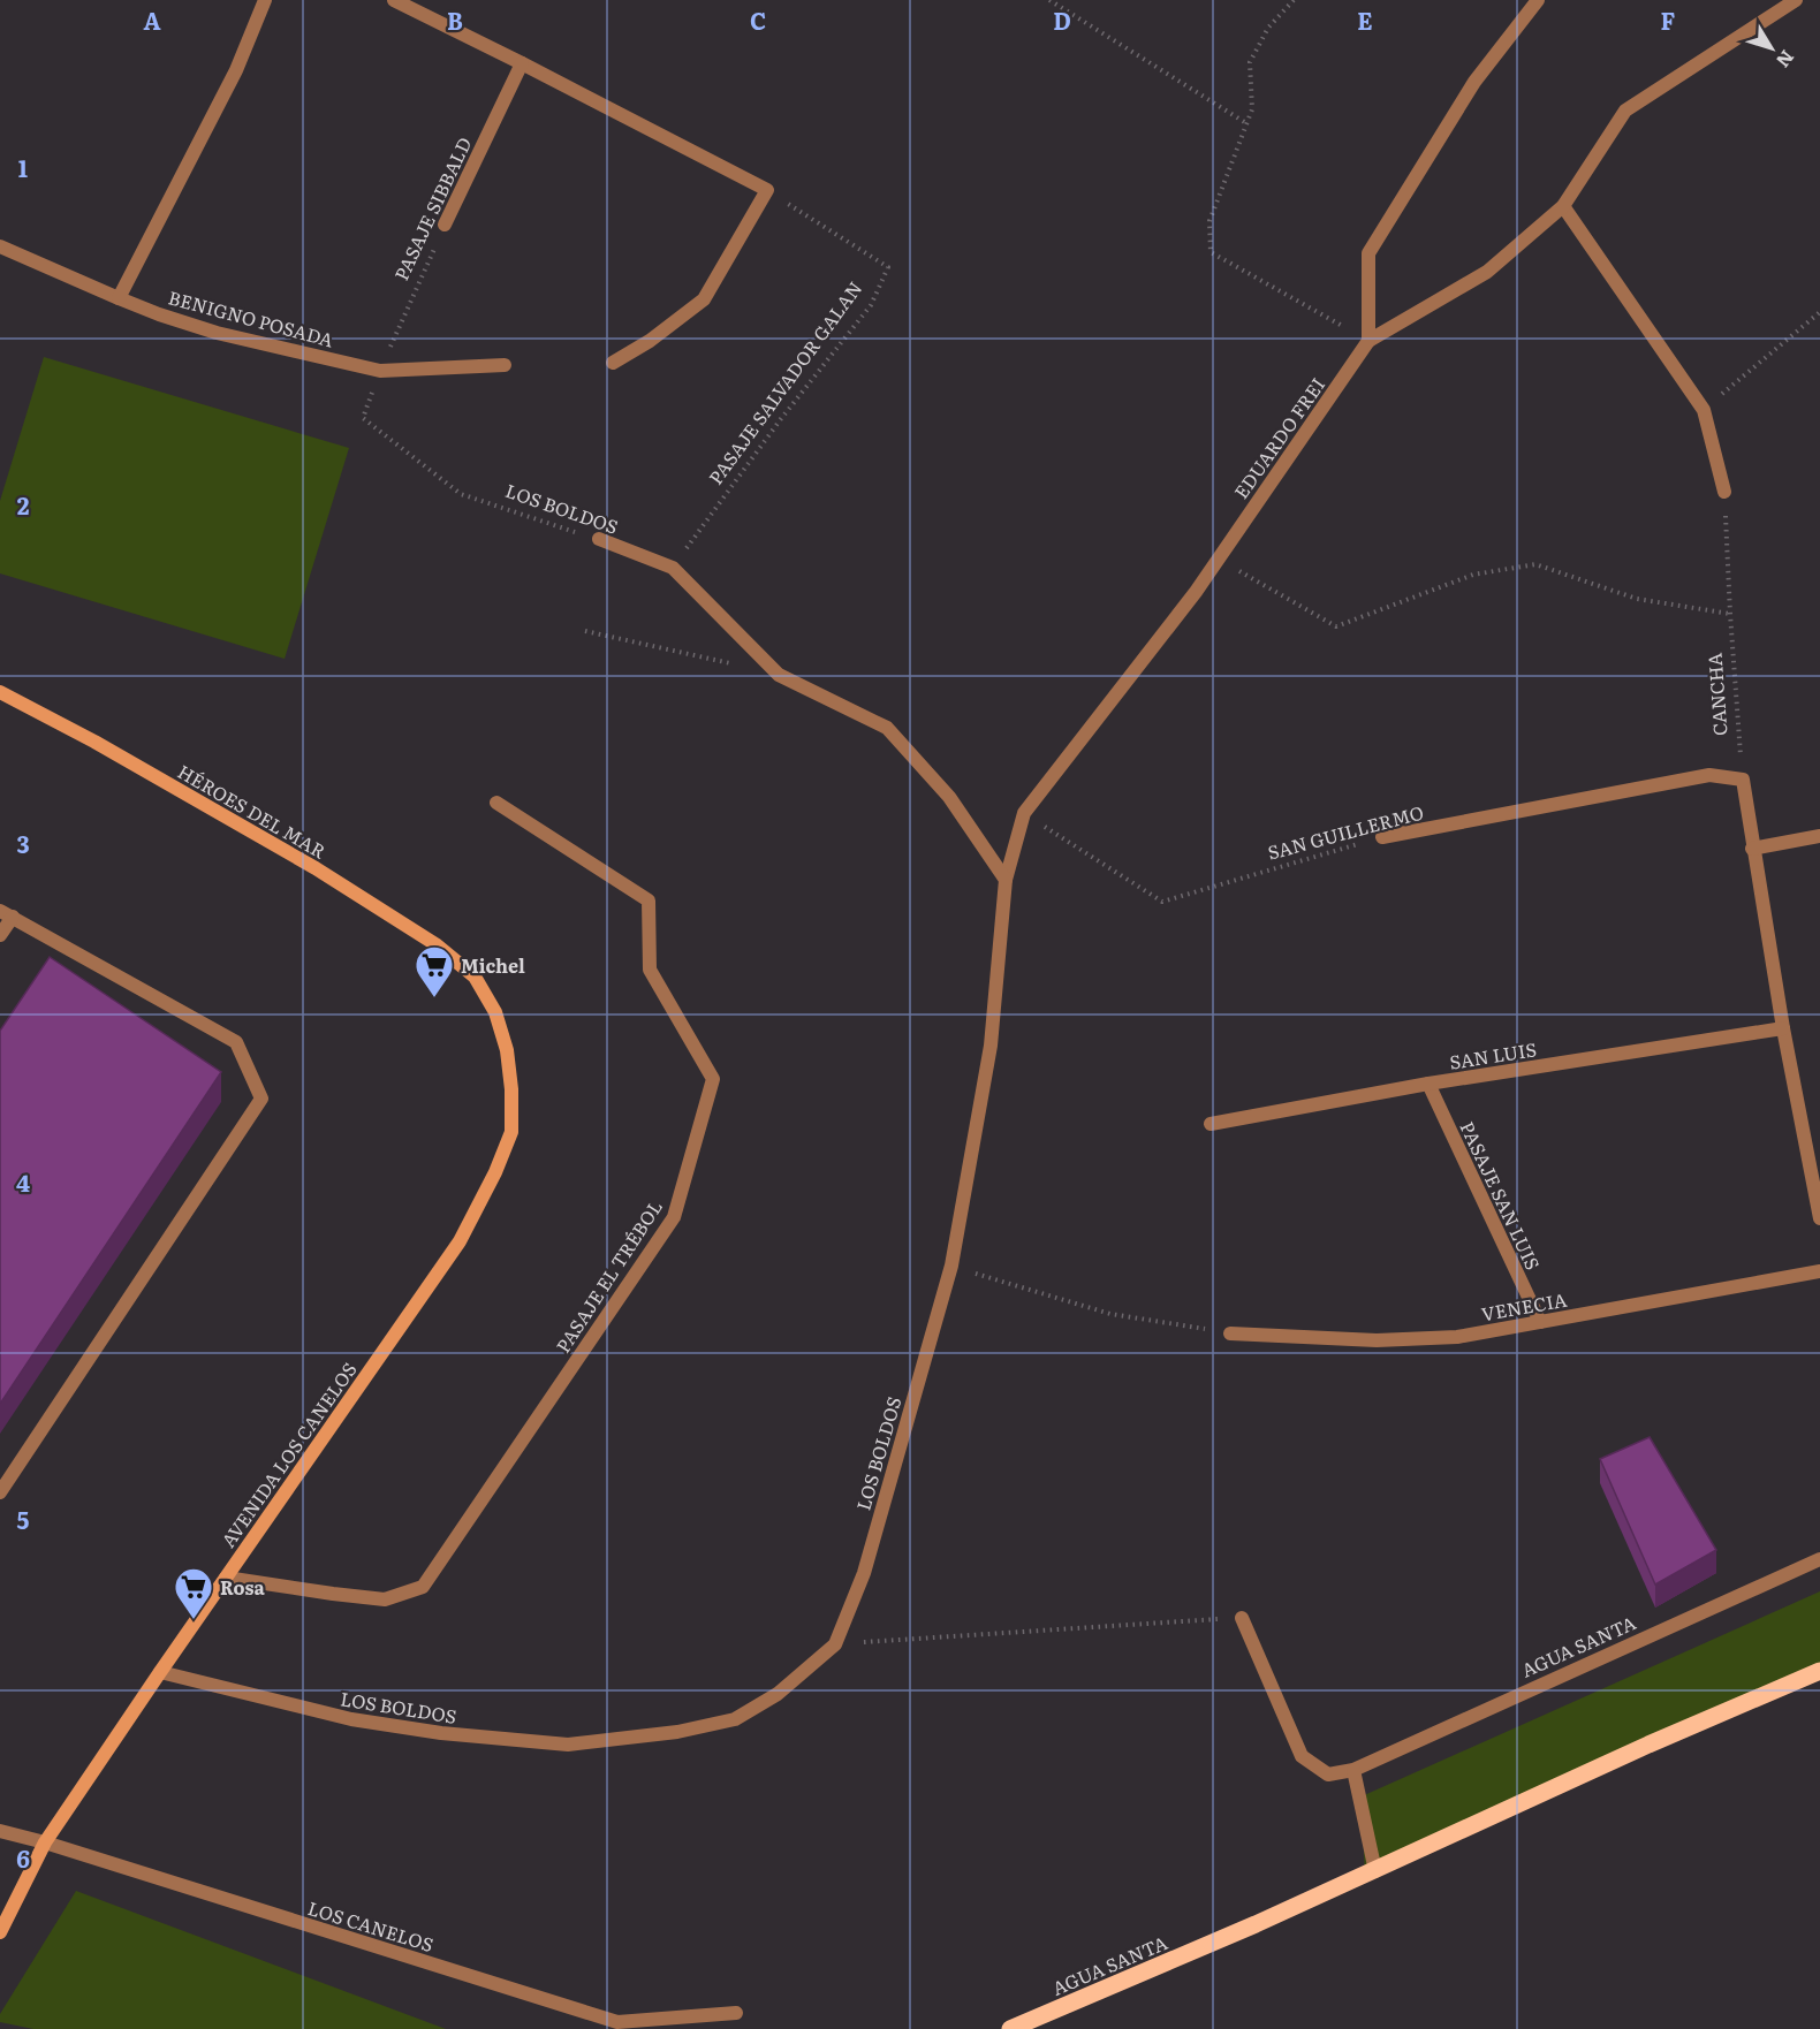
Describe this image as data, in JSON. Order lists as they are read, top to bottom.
{
  "streets": {
    "main road": ["AGUA SANTA"],
    "street": [
      "PASAJE SIBBALD",
      "BENIGNO POSADA",
      "EDUARDO FREI",
      "LOS BOLDOS",
      "HÉROES DEL MAR",
      "SAN GUILLERMO",
      "SAN LUIS",
      "PASAJE SAN LUIS",
      "PASAJE EL TRÉBOL",
      "VENECIA",
      "AVENIDA LOS CANELOS",
      "LOS CANELOS"
    ],
    "path": ["PASAJE SALVADOR GALAN", "CANCHA"]
  },
  "crossings": [
    ["PASAJE SIBBALD", "BENIGNO POSADA"],
    ["PASAJE SIBBALD", "LOS BOLDOS"],
    ["BENIGNO POSADA", "LOS BOLDOS"],
    ["PASAJE SALVADOR GALAN", "LOS BOLDOS"],
    ["EDUARDO FREI", "LOS BOLDOS"],
    ["EDUARDO FREI", "SAN GUILLERMO"],
    ["LOS BOLDOS", "AVENIDA LOS CANELOS"],
    ["CANCHA", "SAN GUILLERMO"],
    ["HÉROES DEL MAR", "AVENIDA LOS CANELOS"],
    ["SAN LUIS", "PASAJE SAN LUIS"],
    ["PASAJE SAN LUIS", "VENECIA"],
    ["PASAJE EL TRÉBOL", "AVENIDA LOS CANELOS"],
    ["AVENIDA LOS CANELOS", "LOS CANELOS"]
  ],
  "places": {
    "supermarket": ["Michel", "Rosa"]
  },
  "north": "bottom right",
  "grid": {
    "columns": [
      "A",
      "B",
      "C",
      "D",
      "E",
      "F"
    ],
    "rows": [
      "1",
      "2",
      "3",
      "4",
      "5",
      "6"
    ]
  }
}
